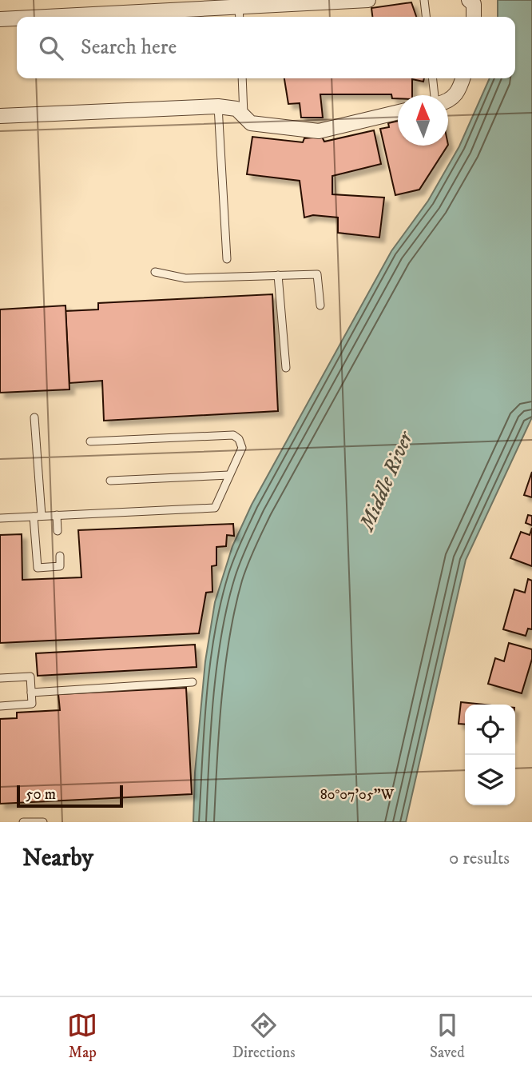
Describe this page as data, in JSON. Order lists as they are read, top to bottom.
{
  "water": ["Middle River"],
  "scale_bar": "50 m",
  "north": "top",
  "page": {
    "search": "Search here",
    "scale": "50 m",
    "heading": ["Nearby", "0 results"],
    "nav": ["Map", "Directions", "Saved"]
  },
  "coordinates": ["80°07'05\"W"]
}
